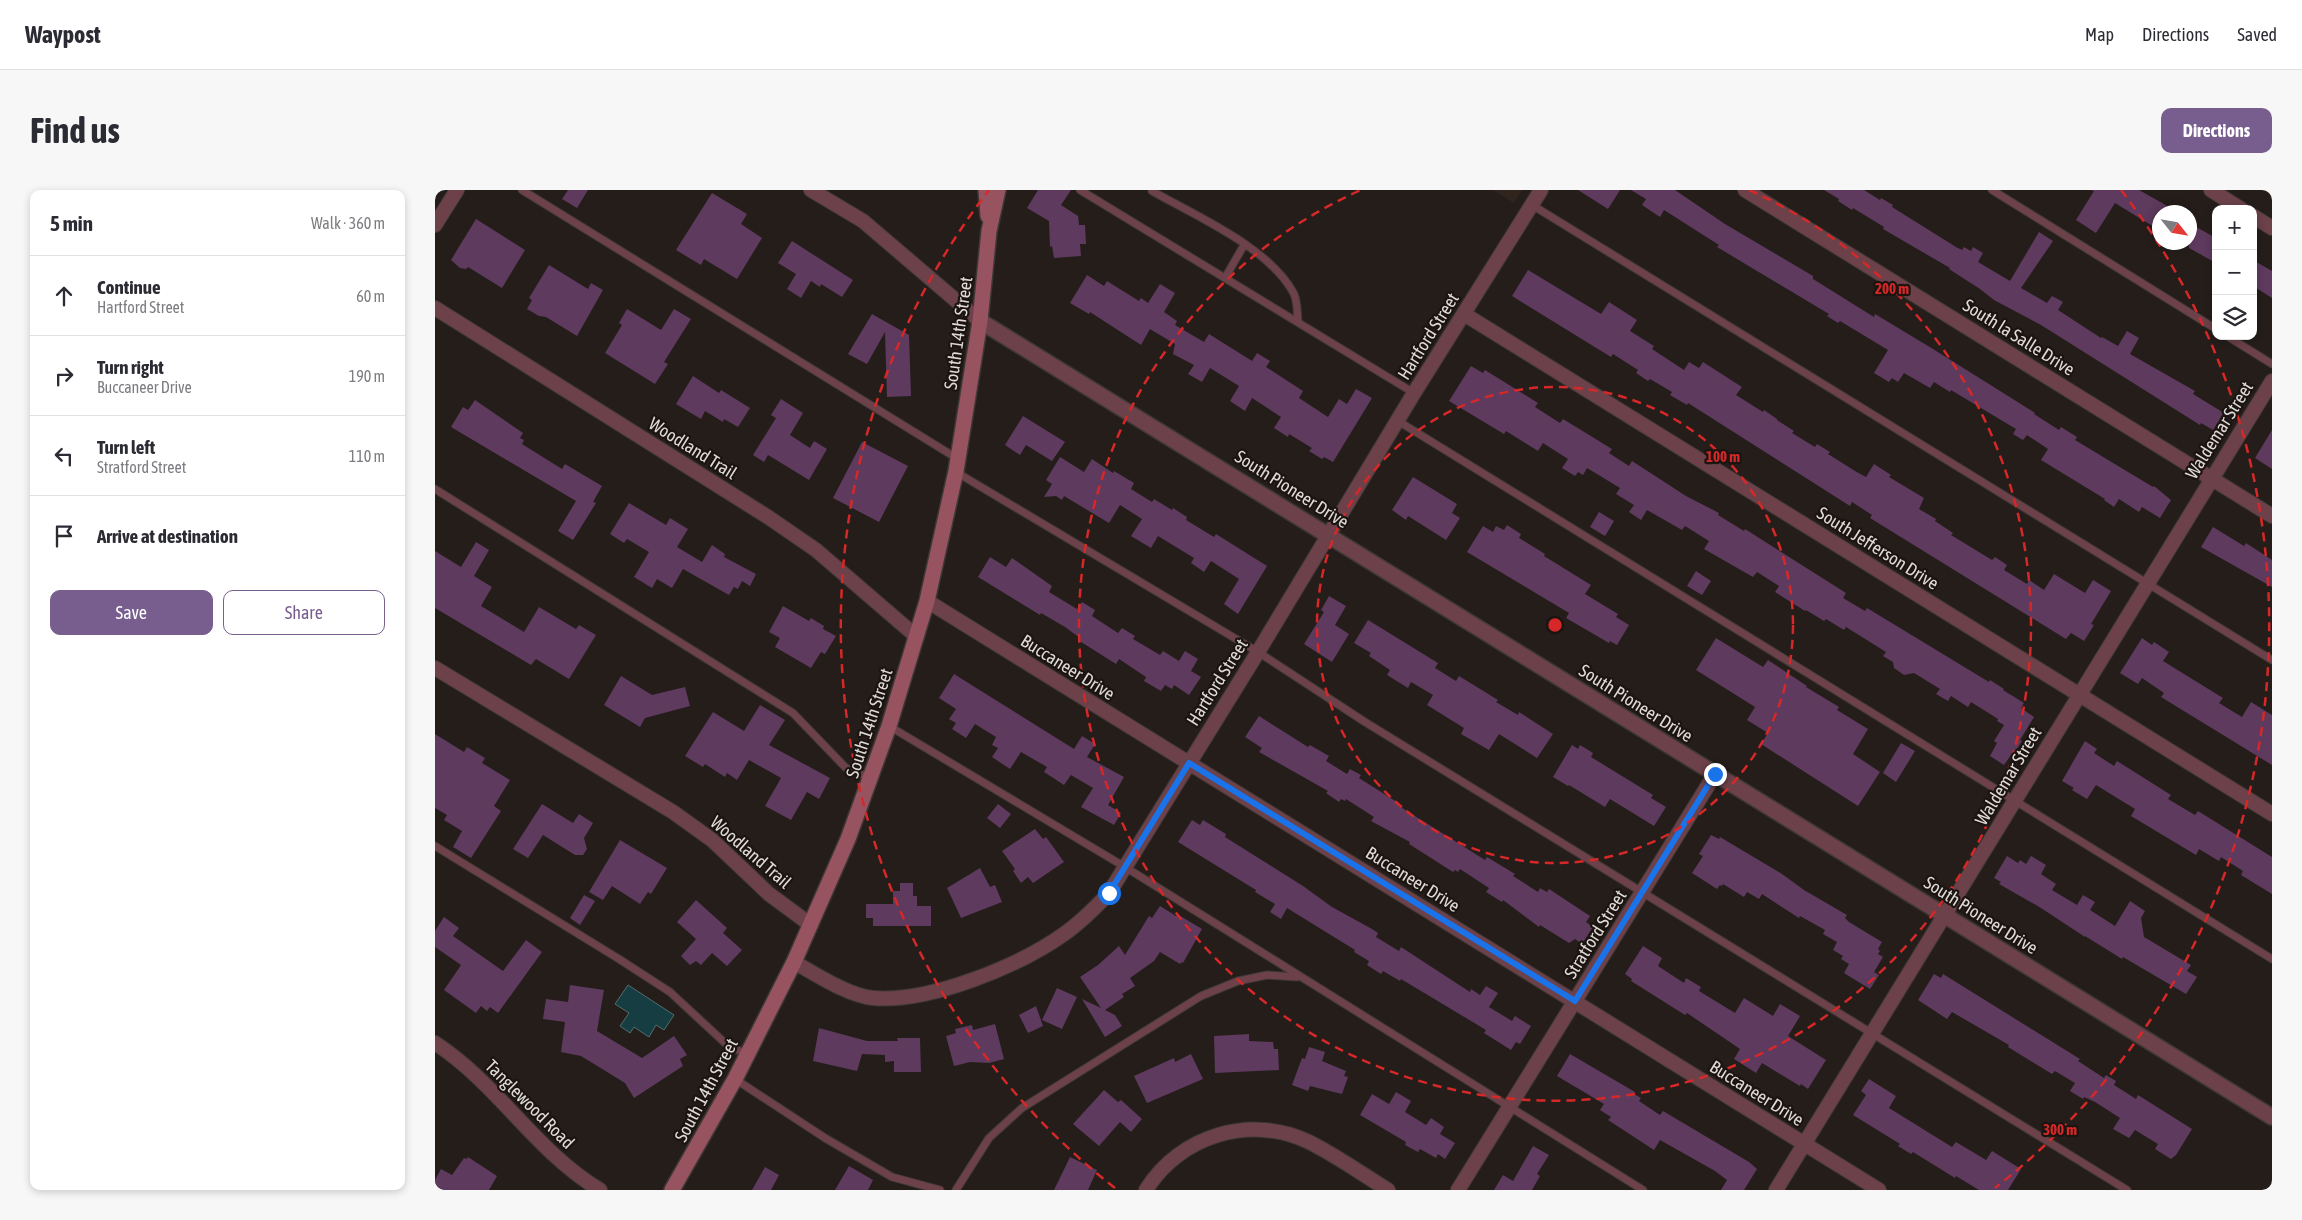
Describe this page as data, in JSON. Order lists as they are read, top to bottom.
{
  "streets": {
    "main road": ["South 14th Street"],
    "street": [
      "Hartford Street",
      "South la Salle Drive",
      "Waldemar Street",
      "Woodland Trail",
      "South Pioneer Drive",
      "South Jefferson Drive",
      "Buccaneer Drive",
      "Stratford Street",
      "Tanglewood Road"
    ]
  },
  "crossings": [
    ["South 14th Street", "Hartford Street"],
    ["South 14th Street", "Woodland Trail"],
    ["South 14th Street", "South Pioneer Drive"],
    ["South 14th Street", "Buccaneer Drive"],
    ["Hartford Street", "South Pioneer Drive"],
    ["Hartford Street", "South Jefferson Drive"],
    ["Hartford Street", "Buccaneer Drive"],
    ["South la Salle Drive", "Waldemar Street"],
    ["Waldemar Street", "South Pioneer Drive"],
    ["Waldemar Street", "South Jefferson Drive"],
    ["Waldemar Street", "Buccaneer Drive"],
    ["South Pioneer Drive", "Stratford Street"],
    ["Buccaneer Drive", "Stratford Street"]
  ],
  "north": "bottom right",
  "page": {
    "header": "Waypost",
    "nav": ["Map", "Directions", "Saved"],
    "buttons": [
      "Directions",
      ["Save", "Share"]
    ],
    "title": "Find us",
    "heading": ["5 min", "Walk · 360 m"],
    "map_buttons": ["+", "−"],
    "list": [
      ["Continue", "Hartford Street", "60 m"],
      ["Turn right", "Buccaneer Drive", "190 m"],
      ["Turn left", "Stratford Street", "110 m"],
      "Arrive at destination"
    ]
  },
  "rings": ["200 m", "100 m", "300 m"]
}
